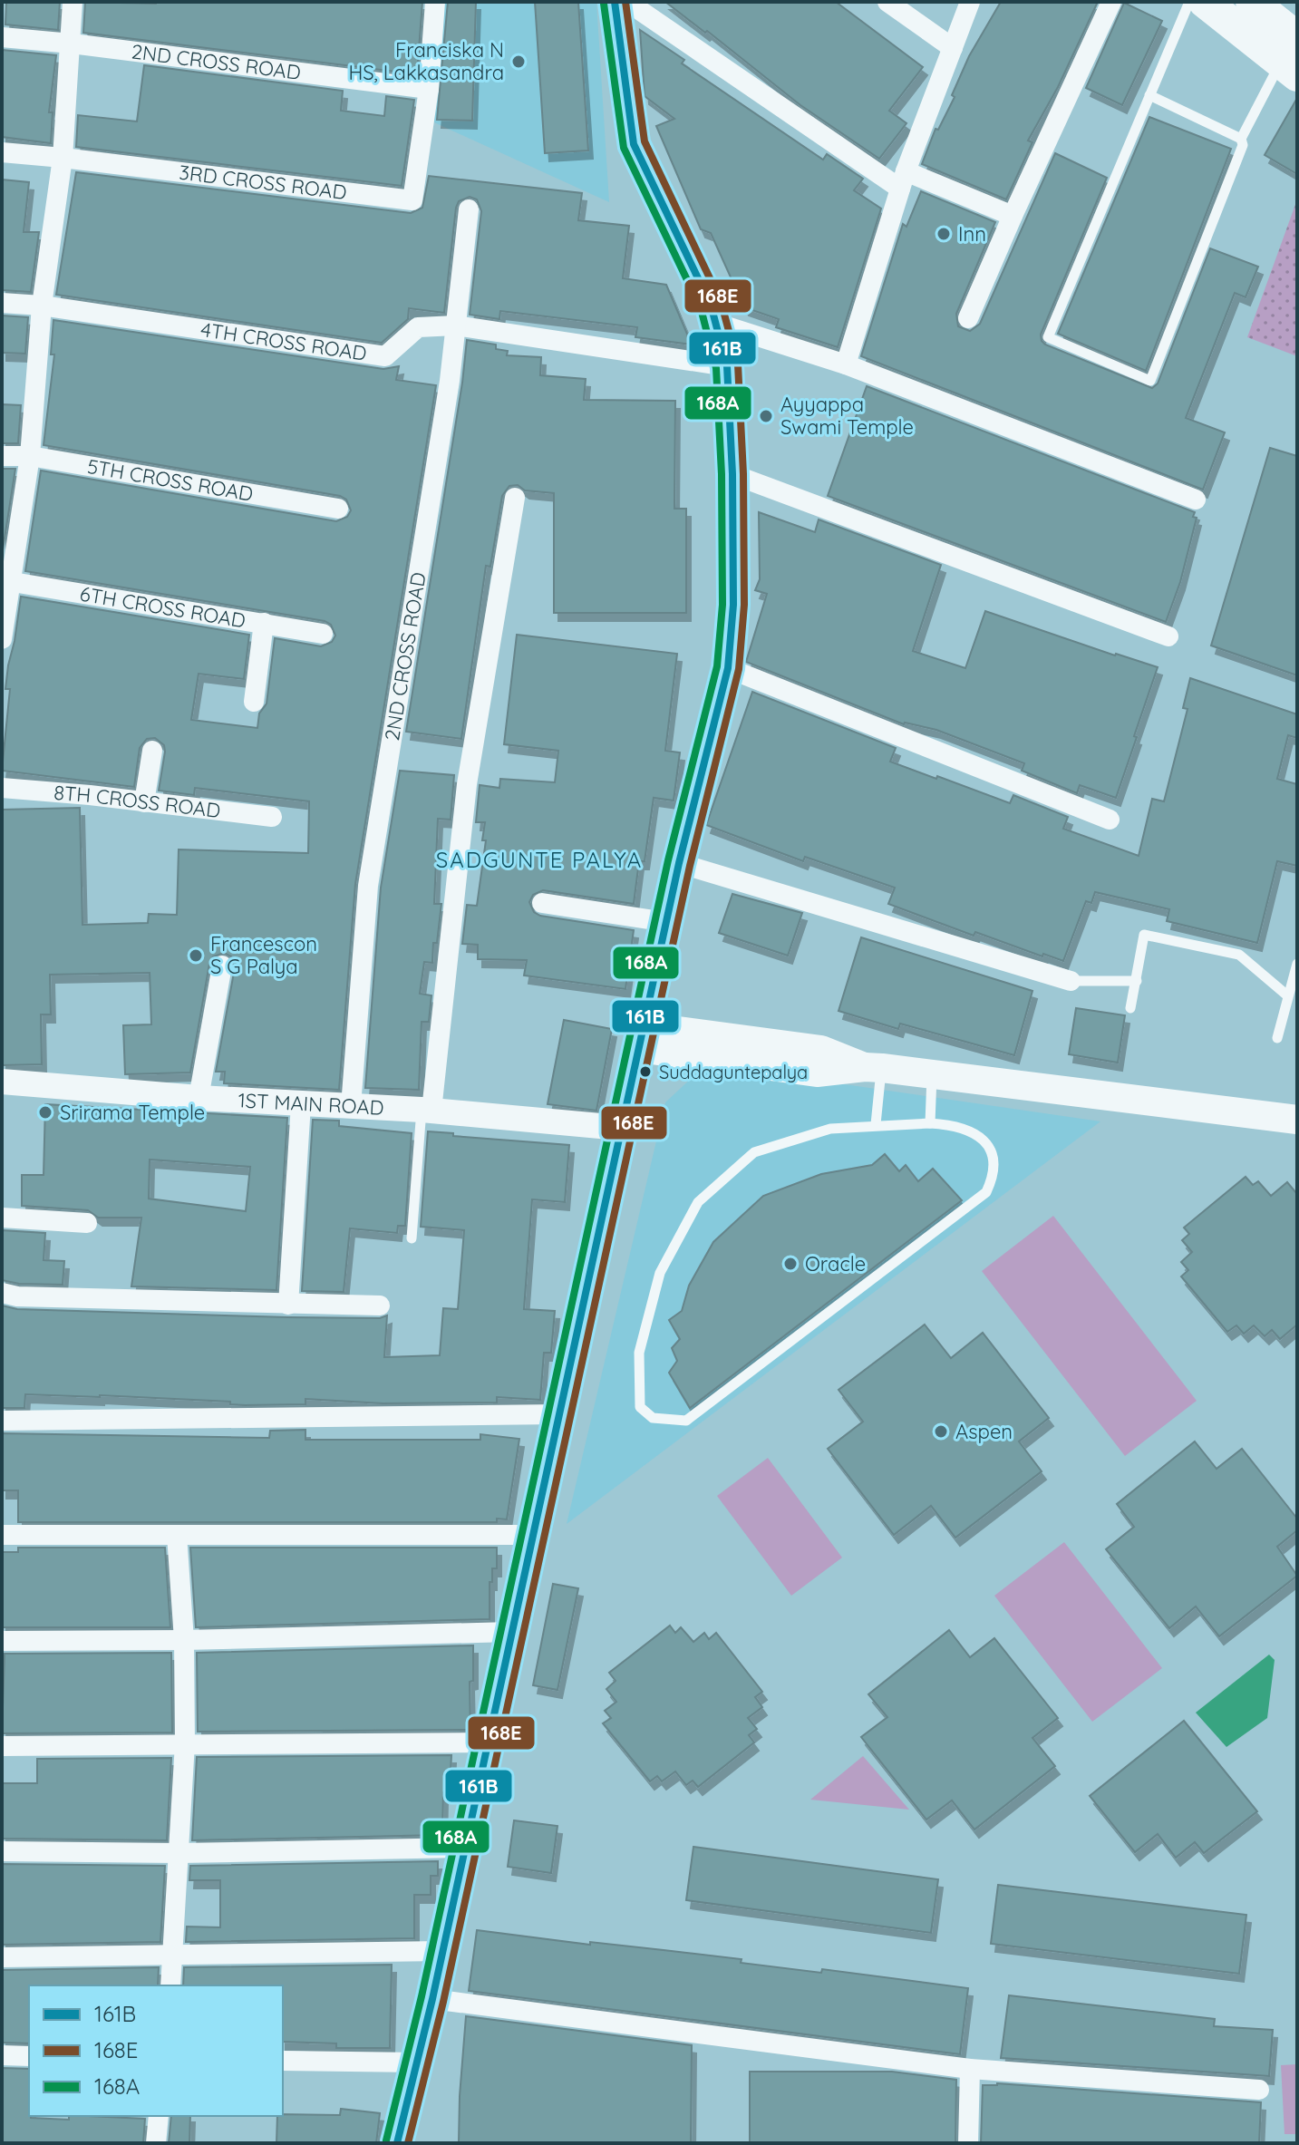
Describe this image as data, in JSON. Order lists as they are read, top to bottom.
{
  "streets": {
    "street": [
      "2ND CROSS ROAD",
      "3RD CROSS ROAD",
      "4TH CROSS ROAD",
      "5TH CROSS ROAD",
      "6TH CROSS ROAD",
      "8TH CROSS ROAD",
      "1ST MAIN ROAD"
    ]
  },
  "crossings": [
    ["2ND CROSS ROAD", "3RD CROSS ROAD"],
    ["2ND CROSS ROAD", "4TH CROSS ROAD"],
    ["2ND CROSS ROAD", "1ST MAIN ROAD"]
  ],
  "districts": ["SADGUNTE PALYA"],
  "places": [
    "Franciska N HS, Lakkasandra",
    "Inn",
    "Ayyappa Swami Temple",
    "Francescon S G Palya",
    "Suddaguntepalya",
    "Srirama Temple",
    "Oracle",
    "Aspen"
  ],
  "lines": ["transit line 161B", "transit line 168E", "transit line 168A"],
  "legend": ["161B", "168E", "168A"]
}
